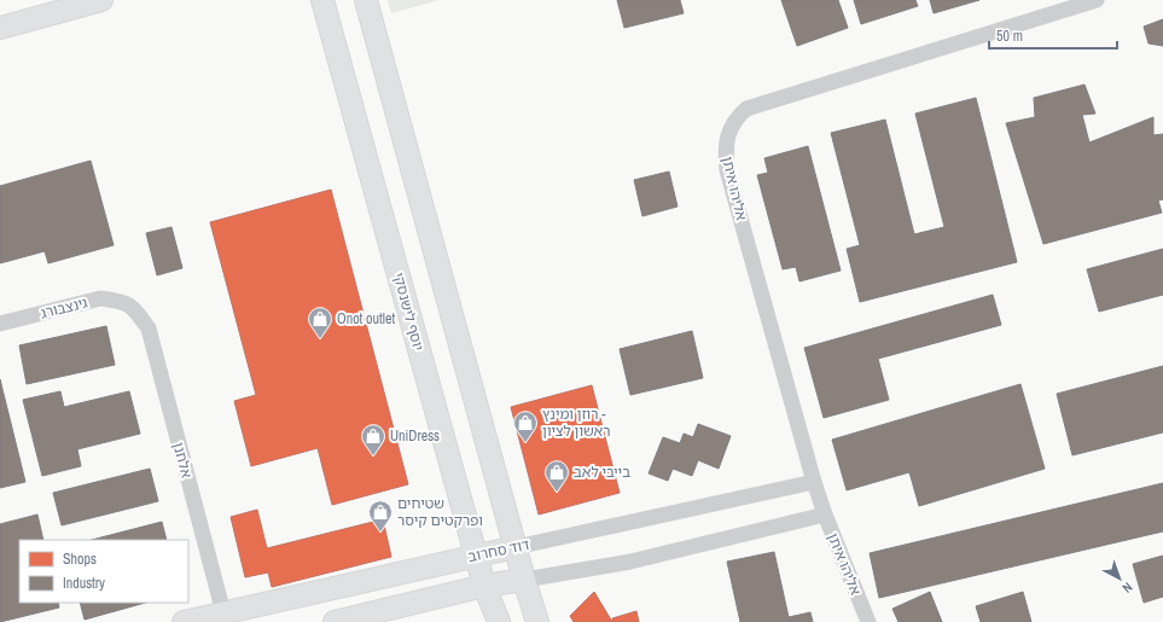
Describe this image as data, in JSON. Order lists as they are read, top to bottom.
{
  "streets": {
    "main road": ["יוסף לישנסקי", "דוד סחרוב"],
    "street": ["אליהו איתן", "גינצבורג", "אלחנן"]
  },
  "crossings": [
    ["אליהו איתן", "דוד סחרוב"],
    ["גינצבורג", "אלחנן"],
    ["יוסף לישנסקי", "דוד סחרוב"],
    ["אלחנן", "דוד סחרוב"]
  ],
  "places": {
    "shop": [
      "Onot outlet",
      "רוזן ומינץ - ראשון לציון",
      "UniDress",
      "בייבי לאב",
      "שטיחים ופרקטים קיסר"
    ]
  },
  "legend": ["Shops", "Industry"],
  "scale_bar": "50 m",
  "north": "bottom right"
}
